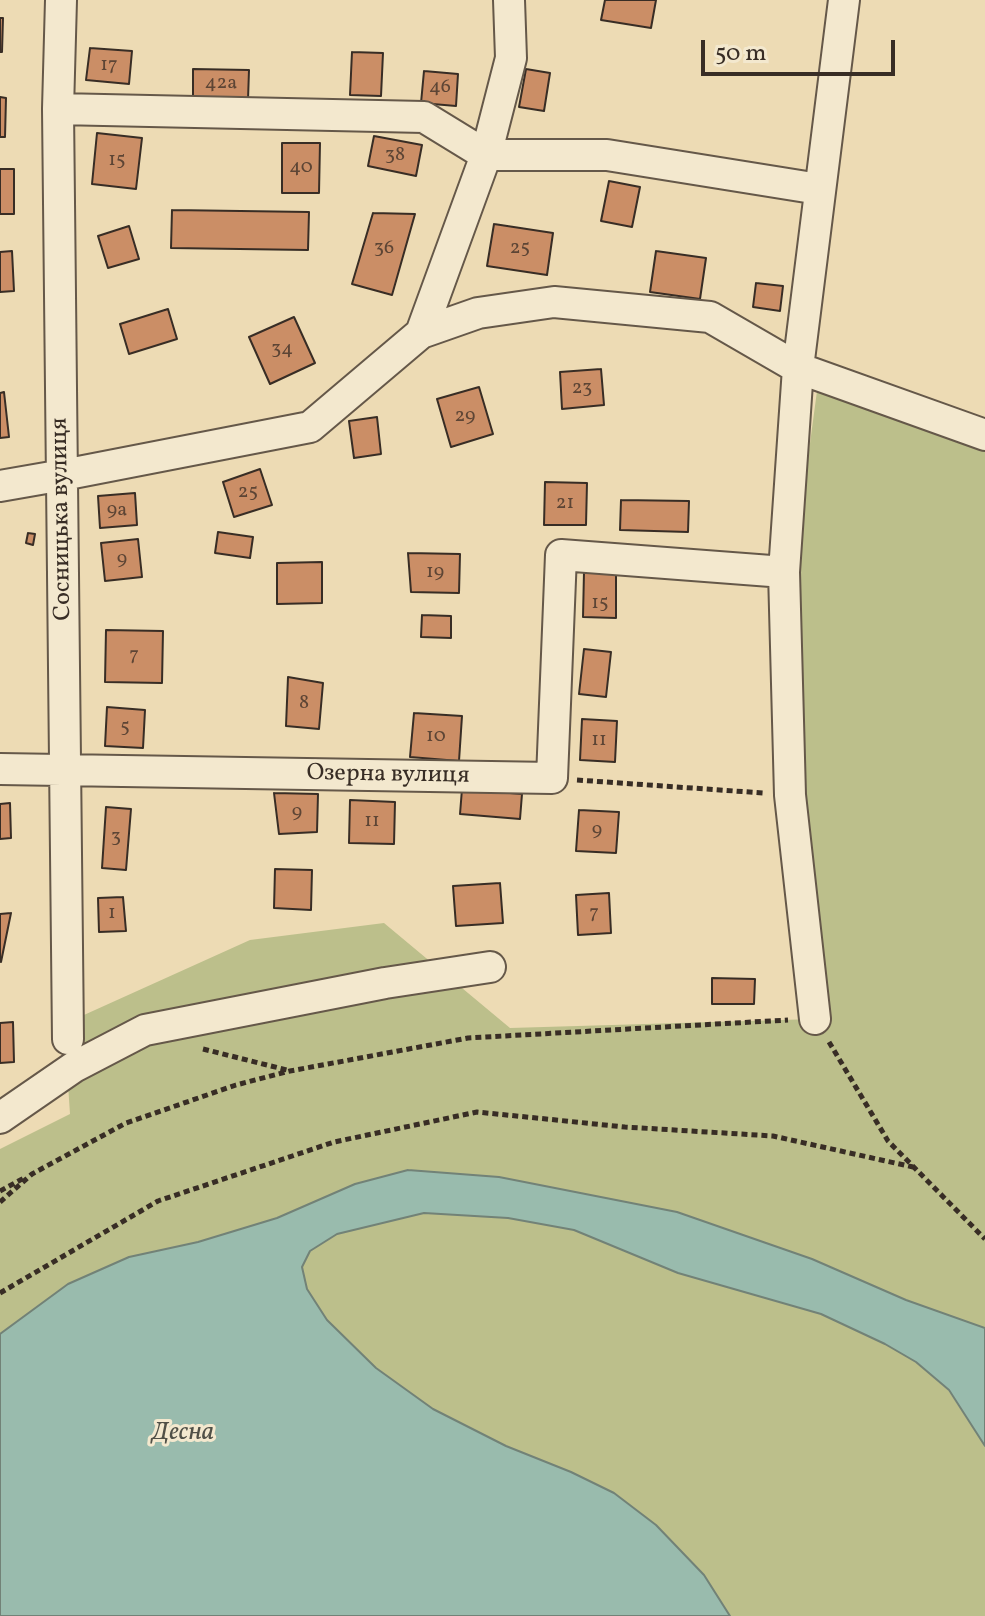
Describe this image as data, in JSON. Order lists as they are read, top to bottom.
{
  "streets": {
    "street": ["Сосницька вулиця", "Озерна вулиця"]
  },
  "crossings": [
    ["Сосницька вулиця", "Озерна вулиця"]
  ],
  "water": ["Десна"],
  "house_numbers": [
    "17",
    "42а",
    "46",
    "38",
    "15",
    "40",
    "36",
    "25",
    "34",
    "23",
    "29",
    "25",
    "21",
    "9а",
    "9",
    "19",
    "15",
    "7",
    "8",
    "5",
    "10",
    "11",
    "9",
    "11",
    "9",
    "3",
    "1",
    "7"
  ],
  "scale_bar": "50 m"
}
